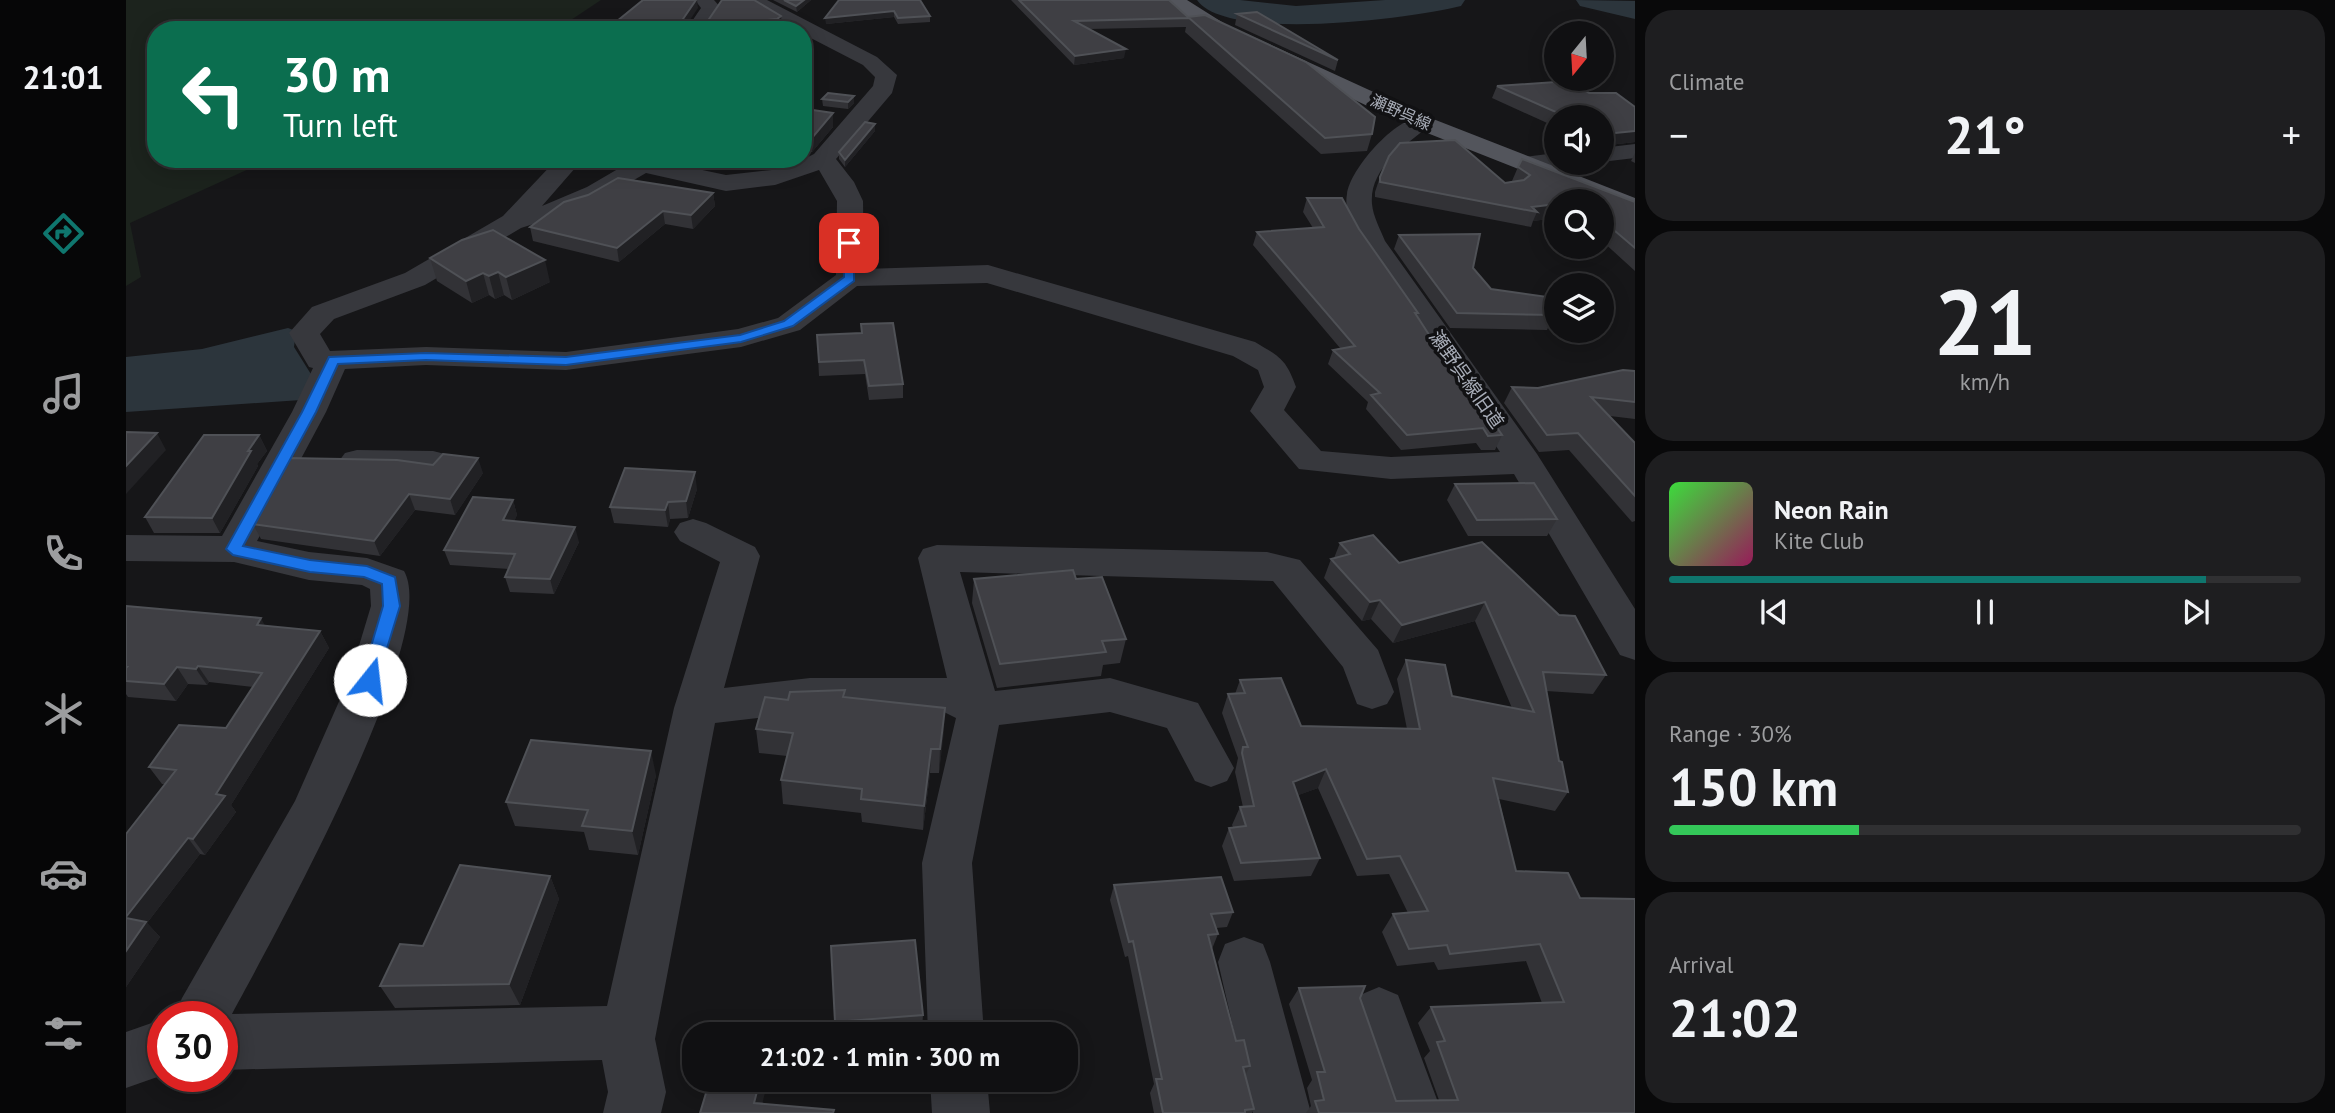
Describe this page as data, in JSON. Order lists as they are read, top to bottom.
{
  "streets": {
    "main road": ["瀬野呉線"],
    "street": ["瀬野呉線旧道"]
  },
  "crossings": [
    ["瀬野呉線", "瀬野呉線旧道"]
  ],
  "north": "bottom",
  "page": {
    "tabs": "21:01",
    "tile": [
      "Climate",
      ["21", "km/h"],
      ["Range · 30%", "150 km"],
      ["Arrival", "21:02"]
    ],
    "turn": ["30 m", "Turn left"],
    "heat": ["−", "21°", "+"],
    "song": ["Neon Rain", "Kite Club"],
    "limit": "30",
    "trip": "21:02 · 1 min · 300 m"
  }
}
